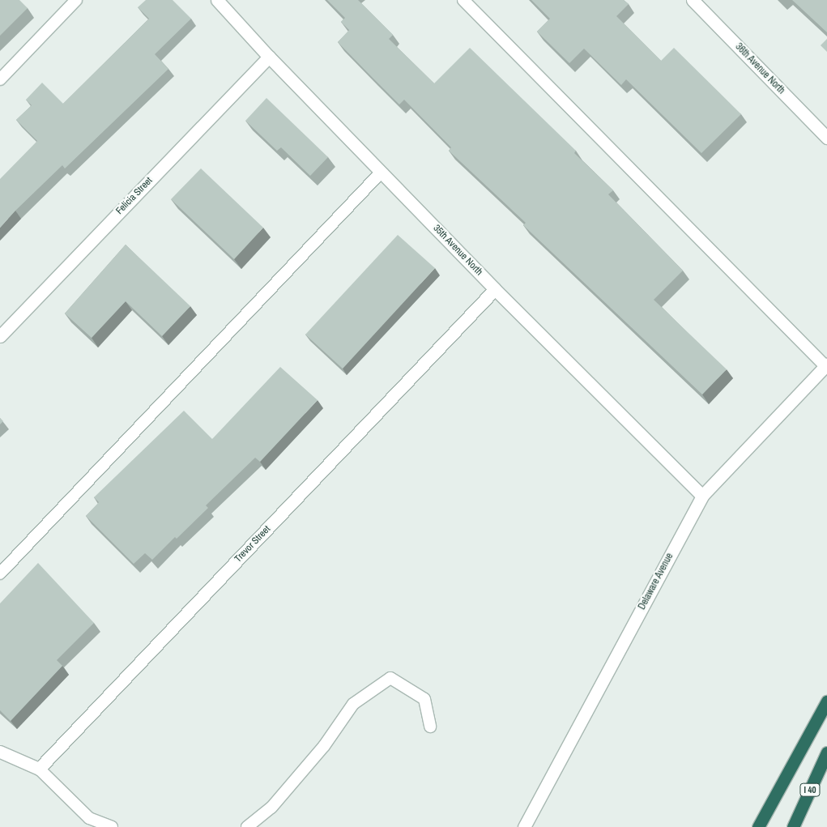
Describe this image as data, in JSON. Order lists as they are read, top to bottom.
{
  "streets": {
    "highway": ["I 40"],
    "street": [
      "36th Avenue North",
      "Felicia Street",
      "35th Avenue North",
      "Trevor Street",
      "Delaware Avenue"
    ]
  },
  "crossings": [
    ["Felicia Street", "35th Avenue North"],
    ["35th Avenue North", "Trevor Street"],
    ["35th Avenue North", "Delaware Avenue"]
  ]
}
